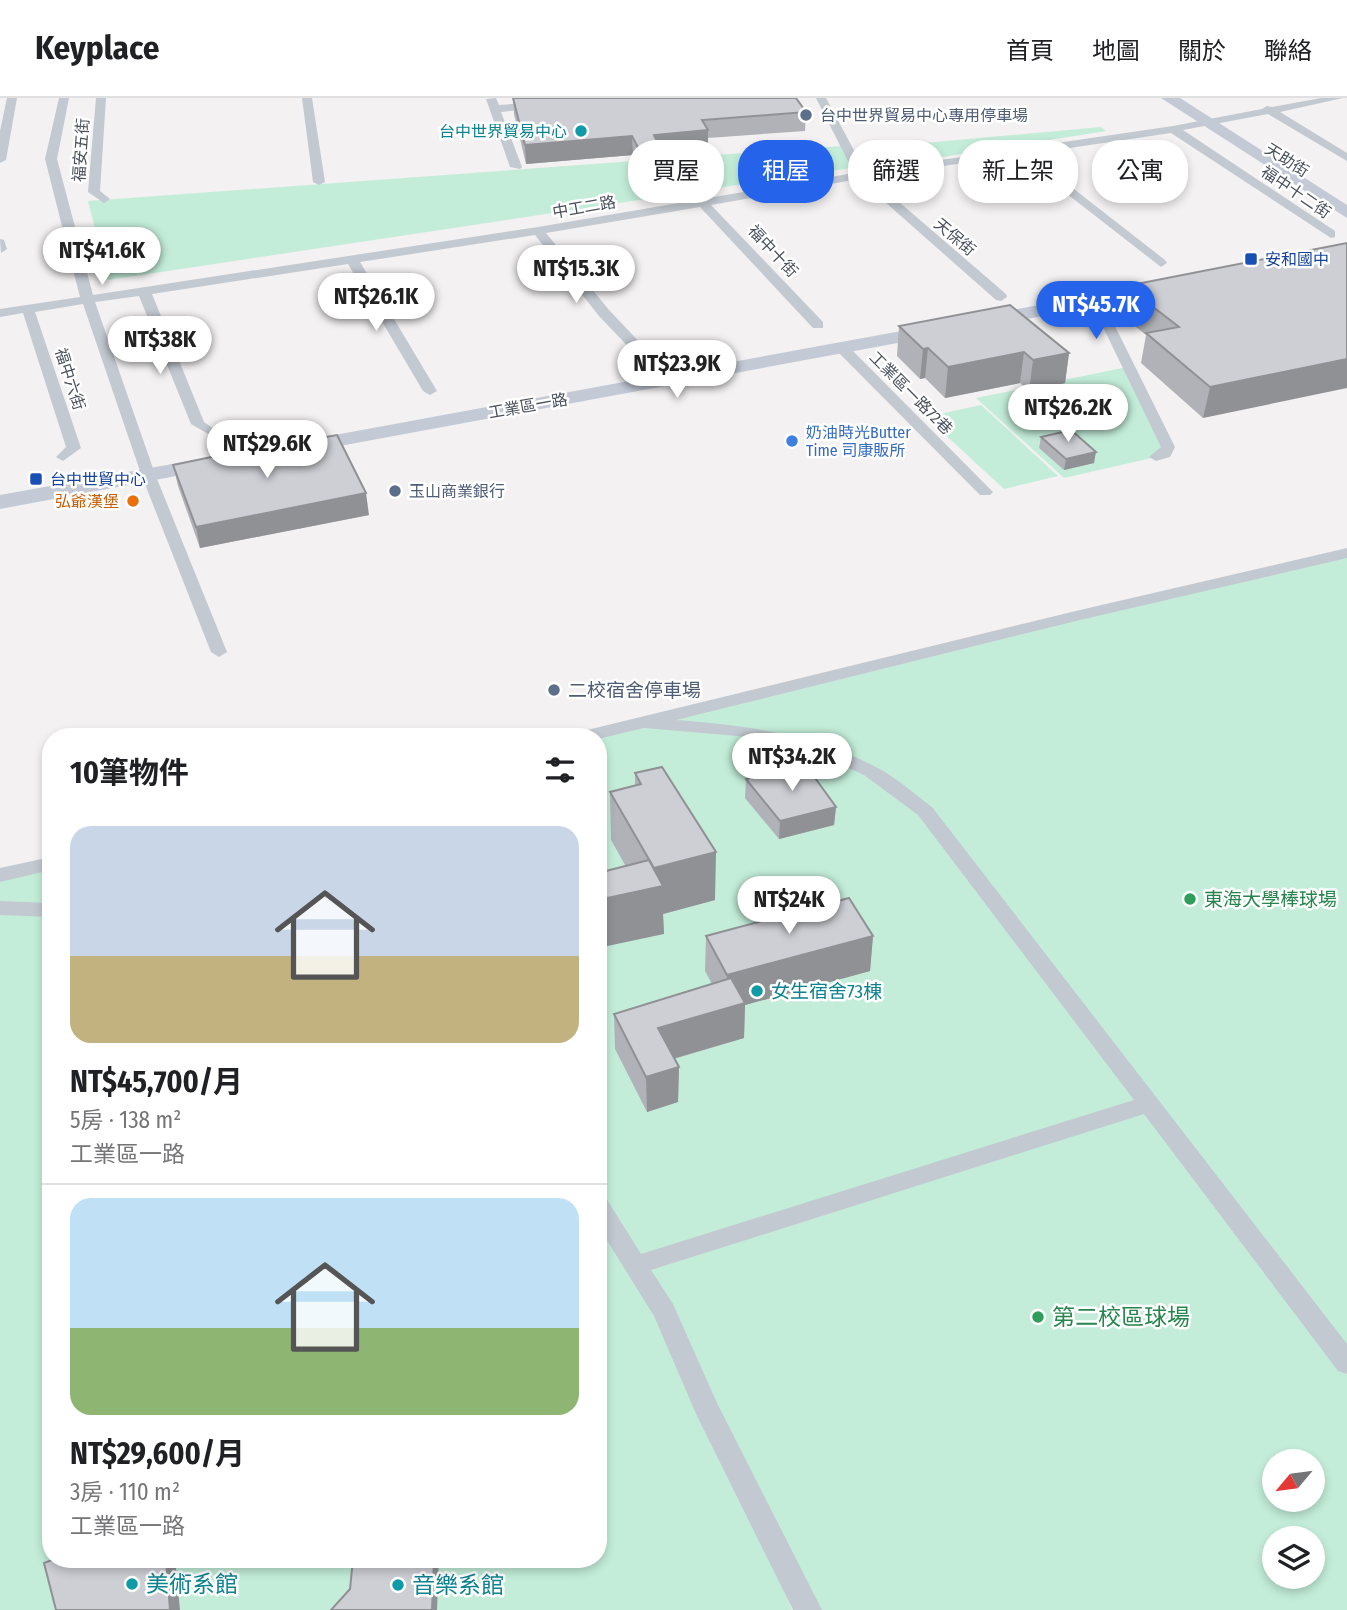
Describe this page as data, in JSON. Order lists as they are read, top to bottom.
{
  "streets": {
    "street": [
      "福安五街",
      "天助街",
      "福中十二街",
      "中工二路",
      "天保街",
      "福中十街",
      "福中六街",
      "工業區一路72巷",
      "工業區一路"
    ]
  },
  "crossings": [
    ["天助街", "中工二路"],
    ["福中十二街", "中工二路"],
    ["中工二路", "福中六街"],
    ["工業區一路72巷", "工業區一路"]
  ],
  "places": {
    "other": [
      "台中世界貿易中心專用停車場",
      "台中世界貿易中心",
      "奶油時光Butter Time 司康販所",
      "玉山商業銀行",
      "弘爺漢堡",
      "二校宿舍停車場",
      "東海大學棒球場",
      "女生宿舍73棟",
      "第二校區球場",
      "美術系館",
      "音樂系館"
    ],
    "transit": ["安和國中", "台中世貿中心"]
  },
  "north": "bottom left",
  "page": {
    "header": "Keyplace",
    "nav": [
      "首頁",
      "地圖",
      "關於",
      "聯絡"
    ],
    "chip": [
      "買屋",
      "租屋",
      "篩選",
      "新上架",
      "公寓"
    ],
    "price": [
      "NT$41.6K",
      "NT$15.3K",
      "NT$26.1K",
      "NT$45.7K",
      "NT$38K",
      "NT$23.9K",
      "NT$26.2K",
      "NT$29.6K",
      "NT$34.2K",
      "NT$24K"
    ],
    "heading": "10筆物件",
    "list": [
      {
        "name": "NT$45,700/月",
        "note": "5房 · 138 m² · 工業區一路"
      },
      {
        "name": "NT$29,600/月",
        "note": "3房 · 110 m² · 工業區一路"
      }
    ]
  }
}
